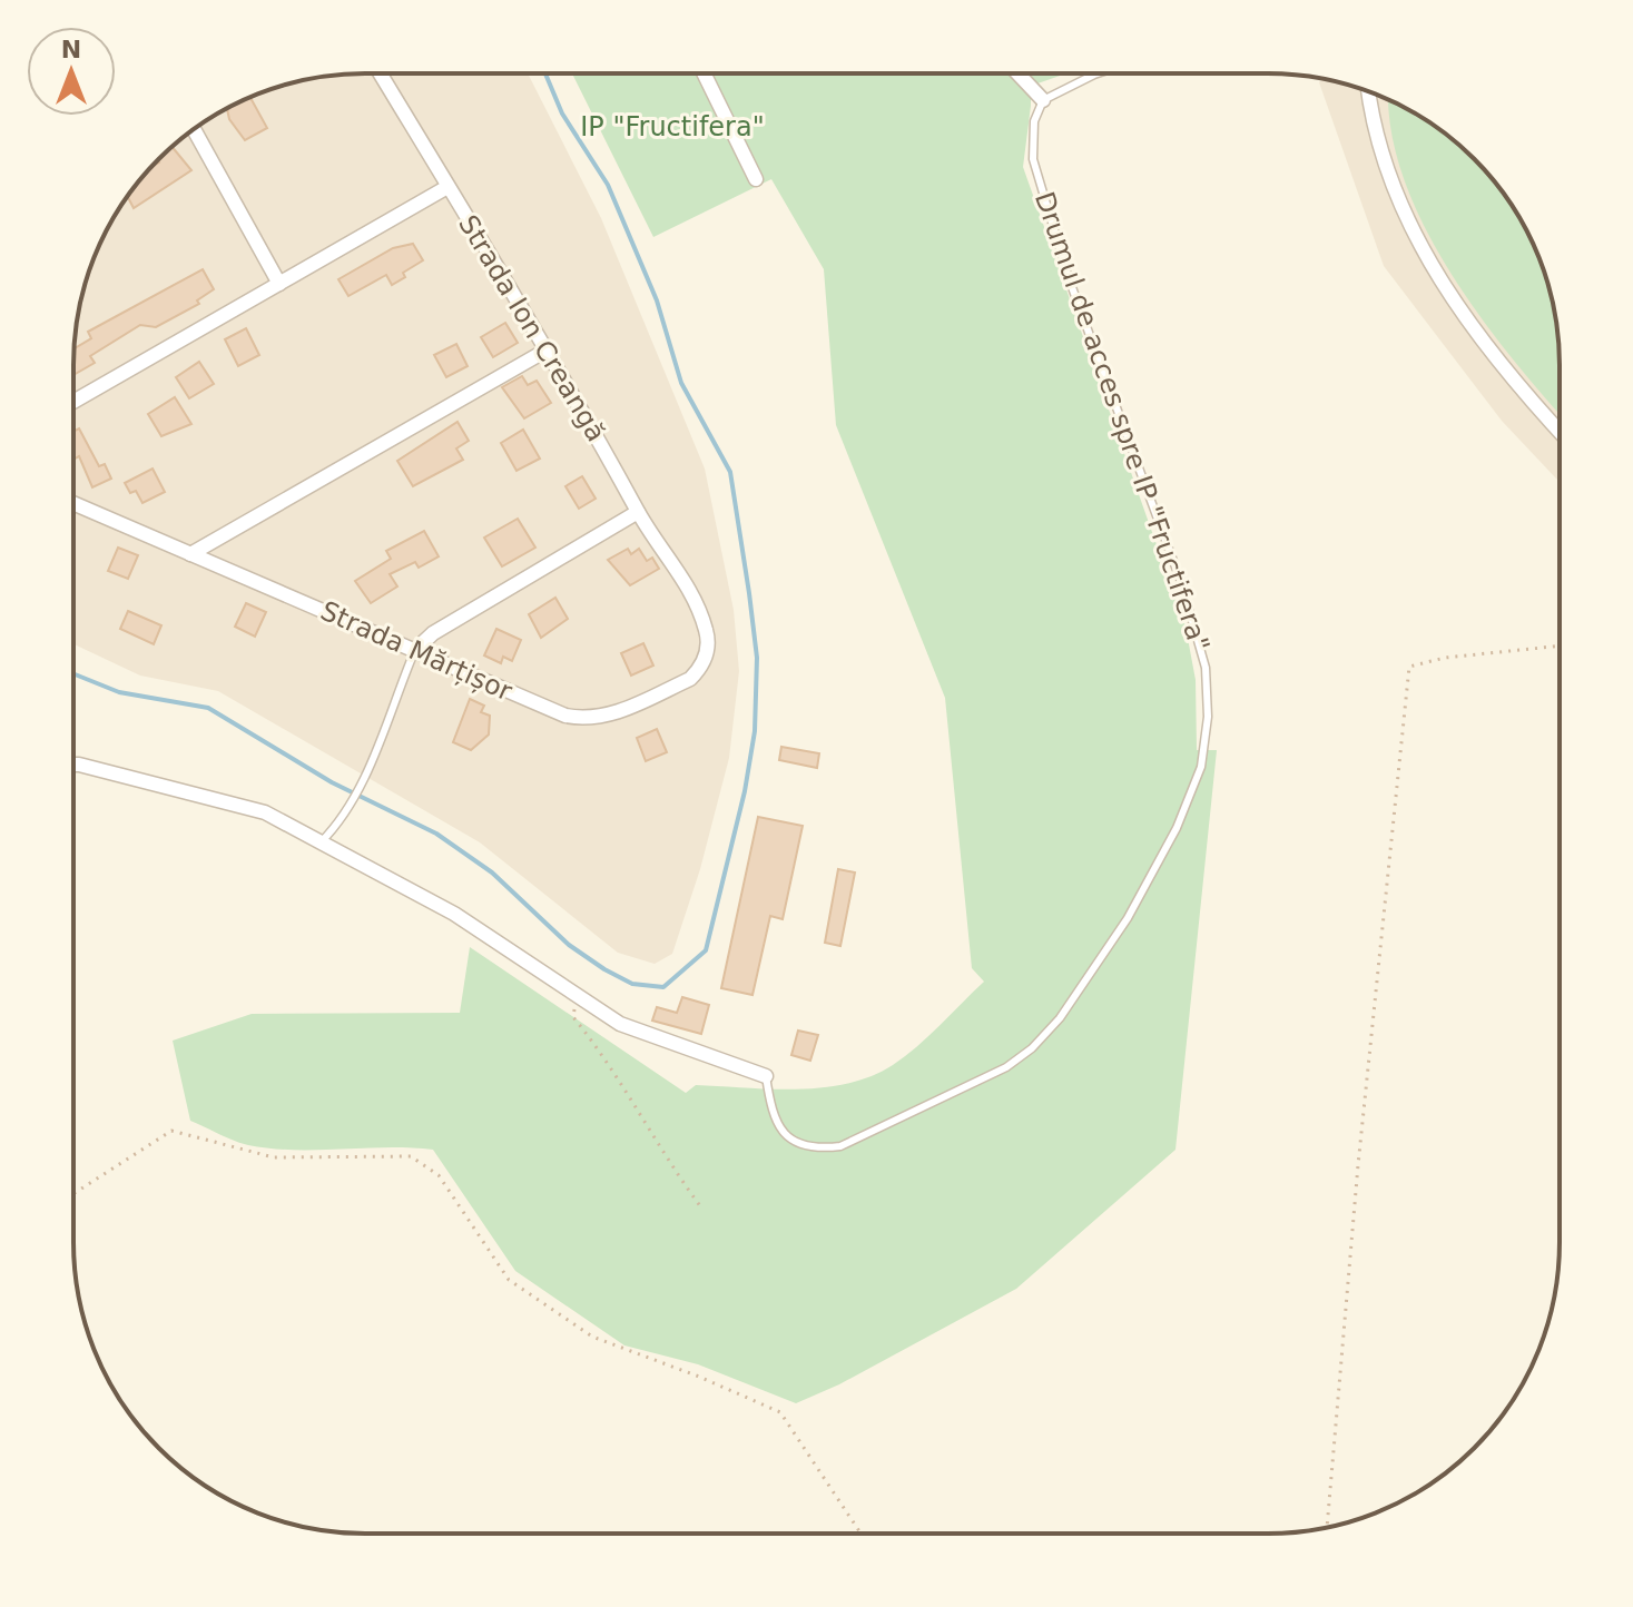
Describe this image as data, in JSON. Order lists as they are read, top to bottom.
{
  "streets": {
    "street": ["Strada Ion Creangă", "Strada Mărțișor"],
    "lane": ["Drumul de acces spre IP \"Fructifera\""]
  },
  "crossings": [
    ["Strada Ion Creangă", "Strada Mărțișor"]
  ],
  "parks": ["IP \"Fructifera\""],
  "north": "top"
}
